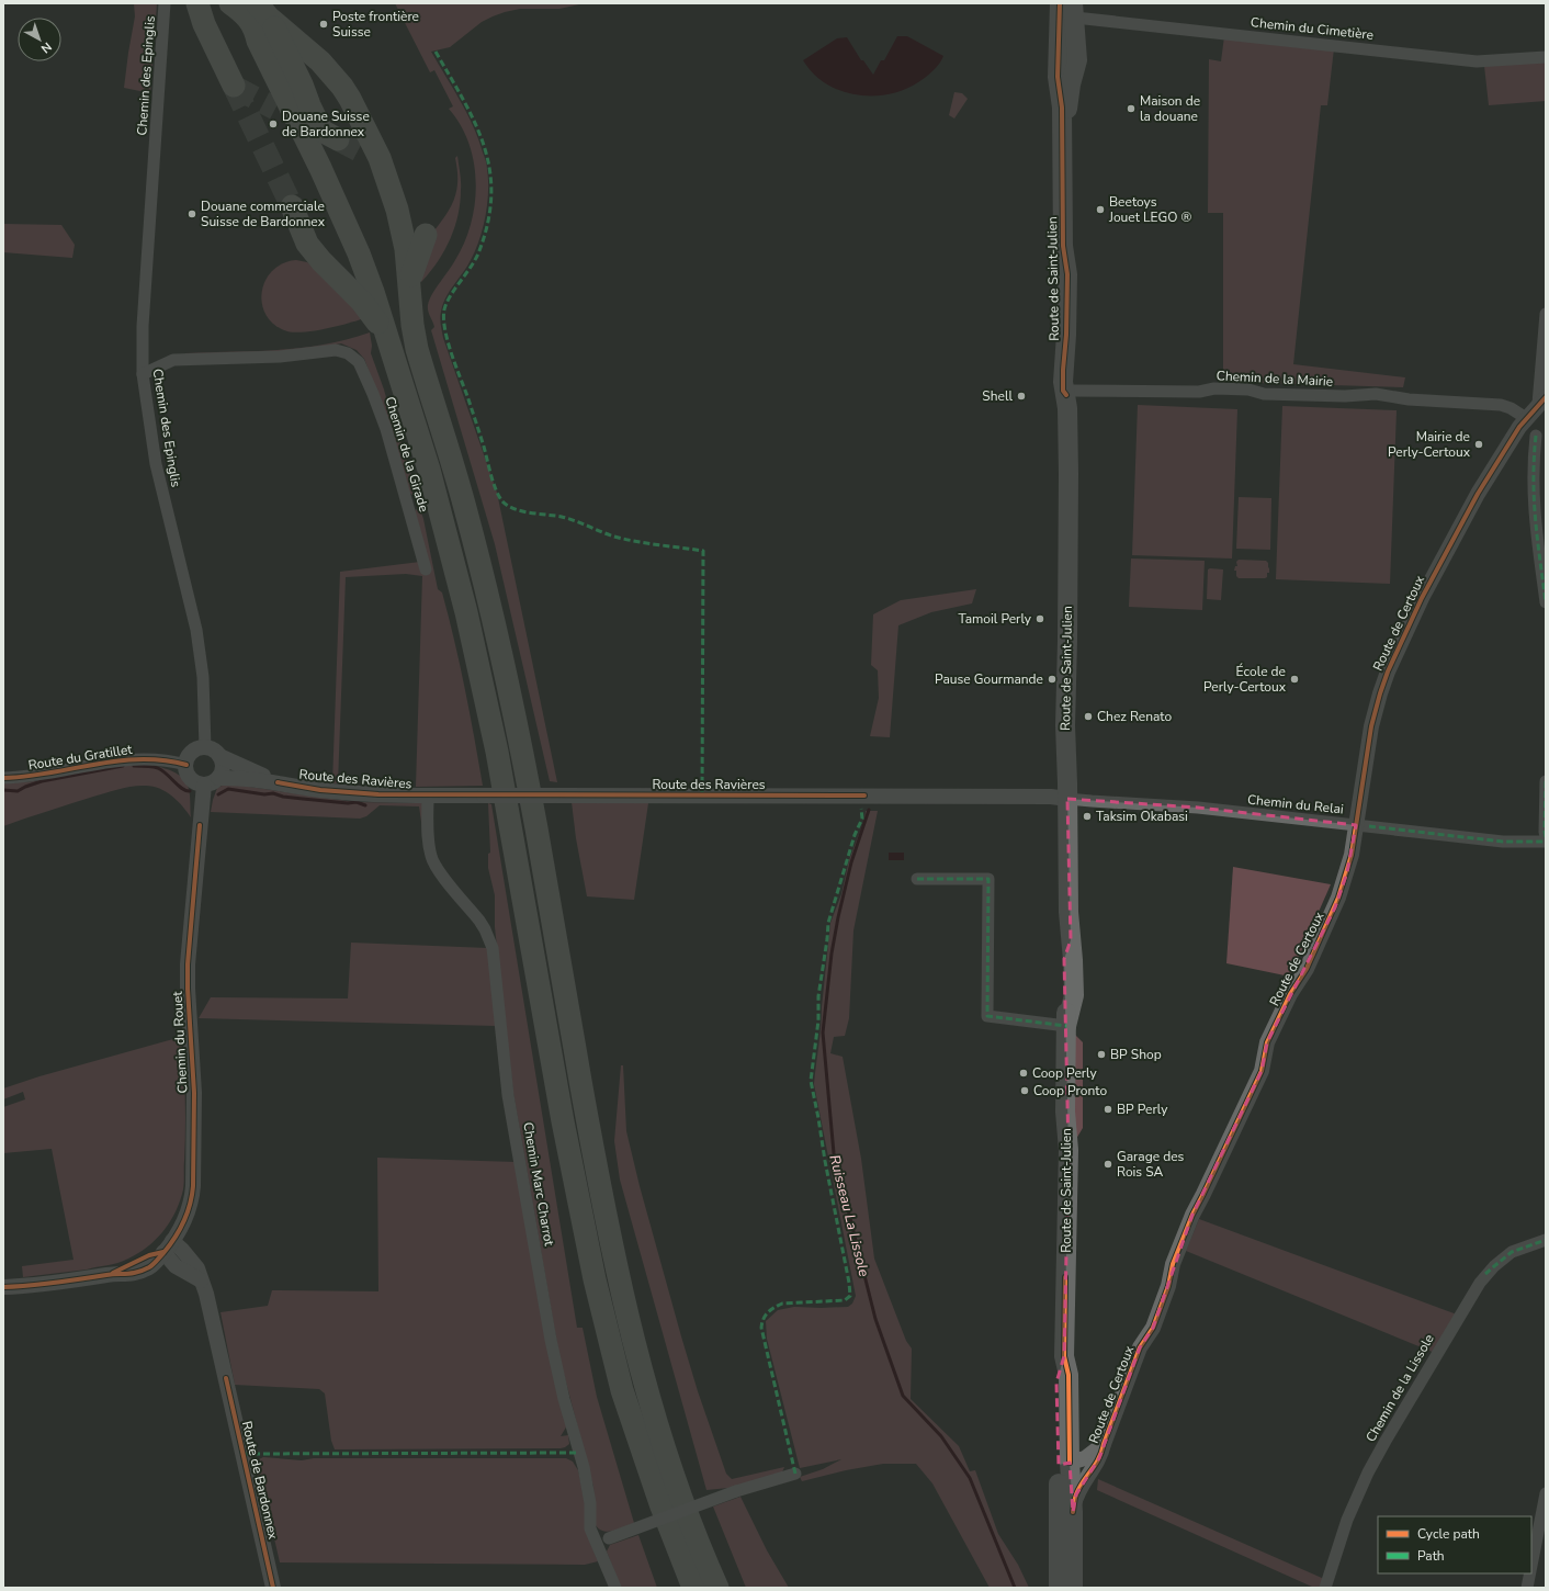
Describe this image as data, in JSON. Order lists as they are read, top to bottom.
{
  "streets": {
    "main road": ["Route de Saint-Julien"],
    "street": [
      "Chemin du Cimetière",
      "Chemin des Epinglis",
      "Chemin de la Mairie",
      "Chemin de la Girade",
      "Route de Certoux",
      "Route du Gratillet",
      "Route des Ravières",
      "Chemin du Relai",
      "Chemin du Rouet",
      "Chemin Marc Charrot",
      "Chemin de la Lissole",
      "Route de Bardonnex"
    ]
  },
  "crossings": [
    ["Chemin du Cimetière", "Route de Saint-Julien"],
    ["Chemin des Epinglis", "Chemin de la Girade"],
    ["Chemin des Epinglis", "Route du Gratillet"],
    ["Chemin des Epinglis", "Route des Ravières"],
    ["Chemin des Epinglis", "Chemin du Rouet"],
    ["Route de Saint-Julien", "Chemin de la Mairie"],
    ["Route de Saint-Julien", "Route de Certoux"],
    ["Route de Saint-Julien", "Route des Ravières"],
    ["Route de Saint-Julien", "Chemin du Relai"],
    ["Chemin de la Mairie", "Route de Certoux"],
    ["Route de Certoux", "Chemin du Relai"],
    ["Route du Gratillet", "Route des Ravières"],
    ["Route du Gratillet", "Chemin du Rouet"],
    ["Route des Ravières", "Chemin du Relai"],
    ["Route des Ravières", "Chemin du Rouet"],
    ["Route des Ravières", "Chemin Marc Charrot"],
    ["Chemin du Rouet", "Route de Bardonnex"]
  ],
  "water": ["Ruisseau La Lissole"],
  "places": [
    "Poste frontière Suisse",
    "Maison de la douane",
    "Douane Suisse de Bardonnex",
    "Beetoys Jouet LEGO ®",
    "Douane commerciale Suisse de Bardonnex",
    "Shell",
    "Mairie de Perly-Certoux",
    "Tamoil Perly",
    "Pause Gourmande",
    "École de Perly-Certoux",
    "Chez Renato",
    "Taksim Okabasi",
    "BP Shop",
    "Coop Perly",
    "Coop Pronto",
    "BP Perly",
    "Garage des Rois SA"
  ],
  "legend": ["Cycle path", "Path"],
  "north": "bottom right"
}
